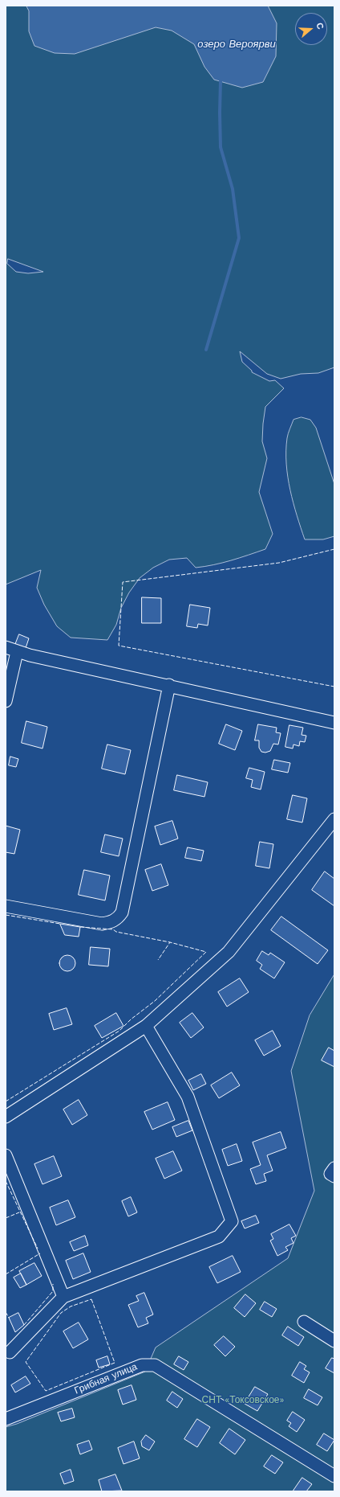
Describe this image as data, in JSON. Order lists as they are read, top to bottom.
{
  "streets": {
    "street": ["Грибная улица"]
  },
  "water": ["озеро Вероярви"],
  "parks": ["СНТ «Токсовское»"],
  "north": "right"
}
